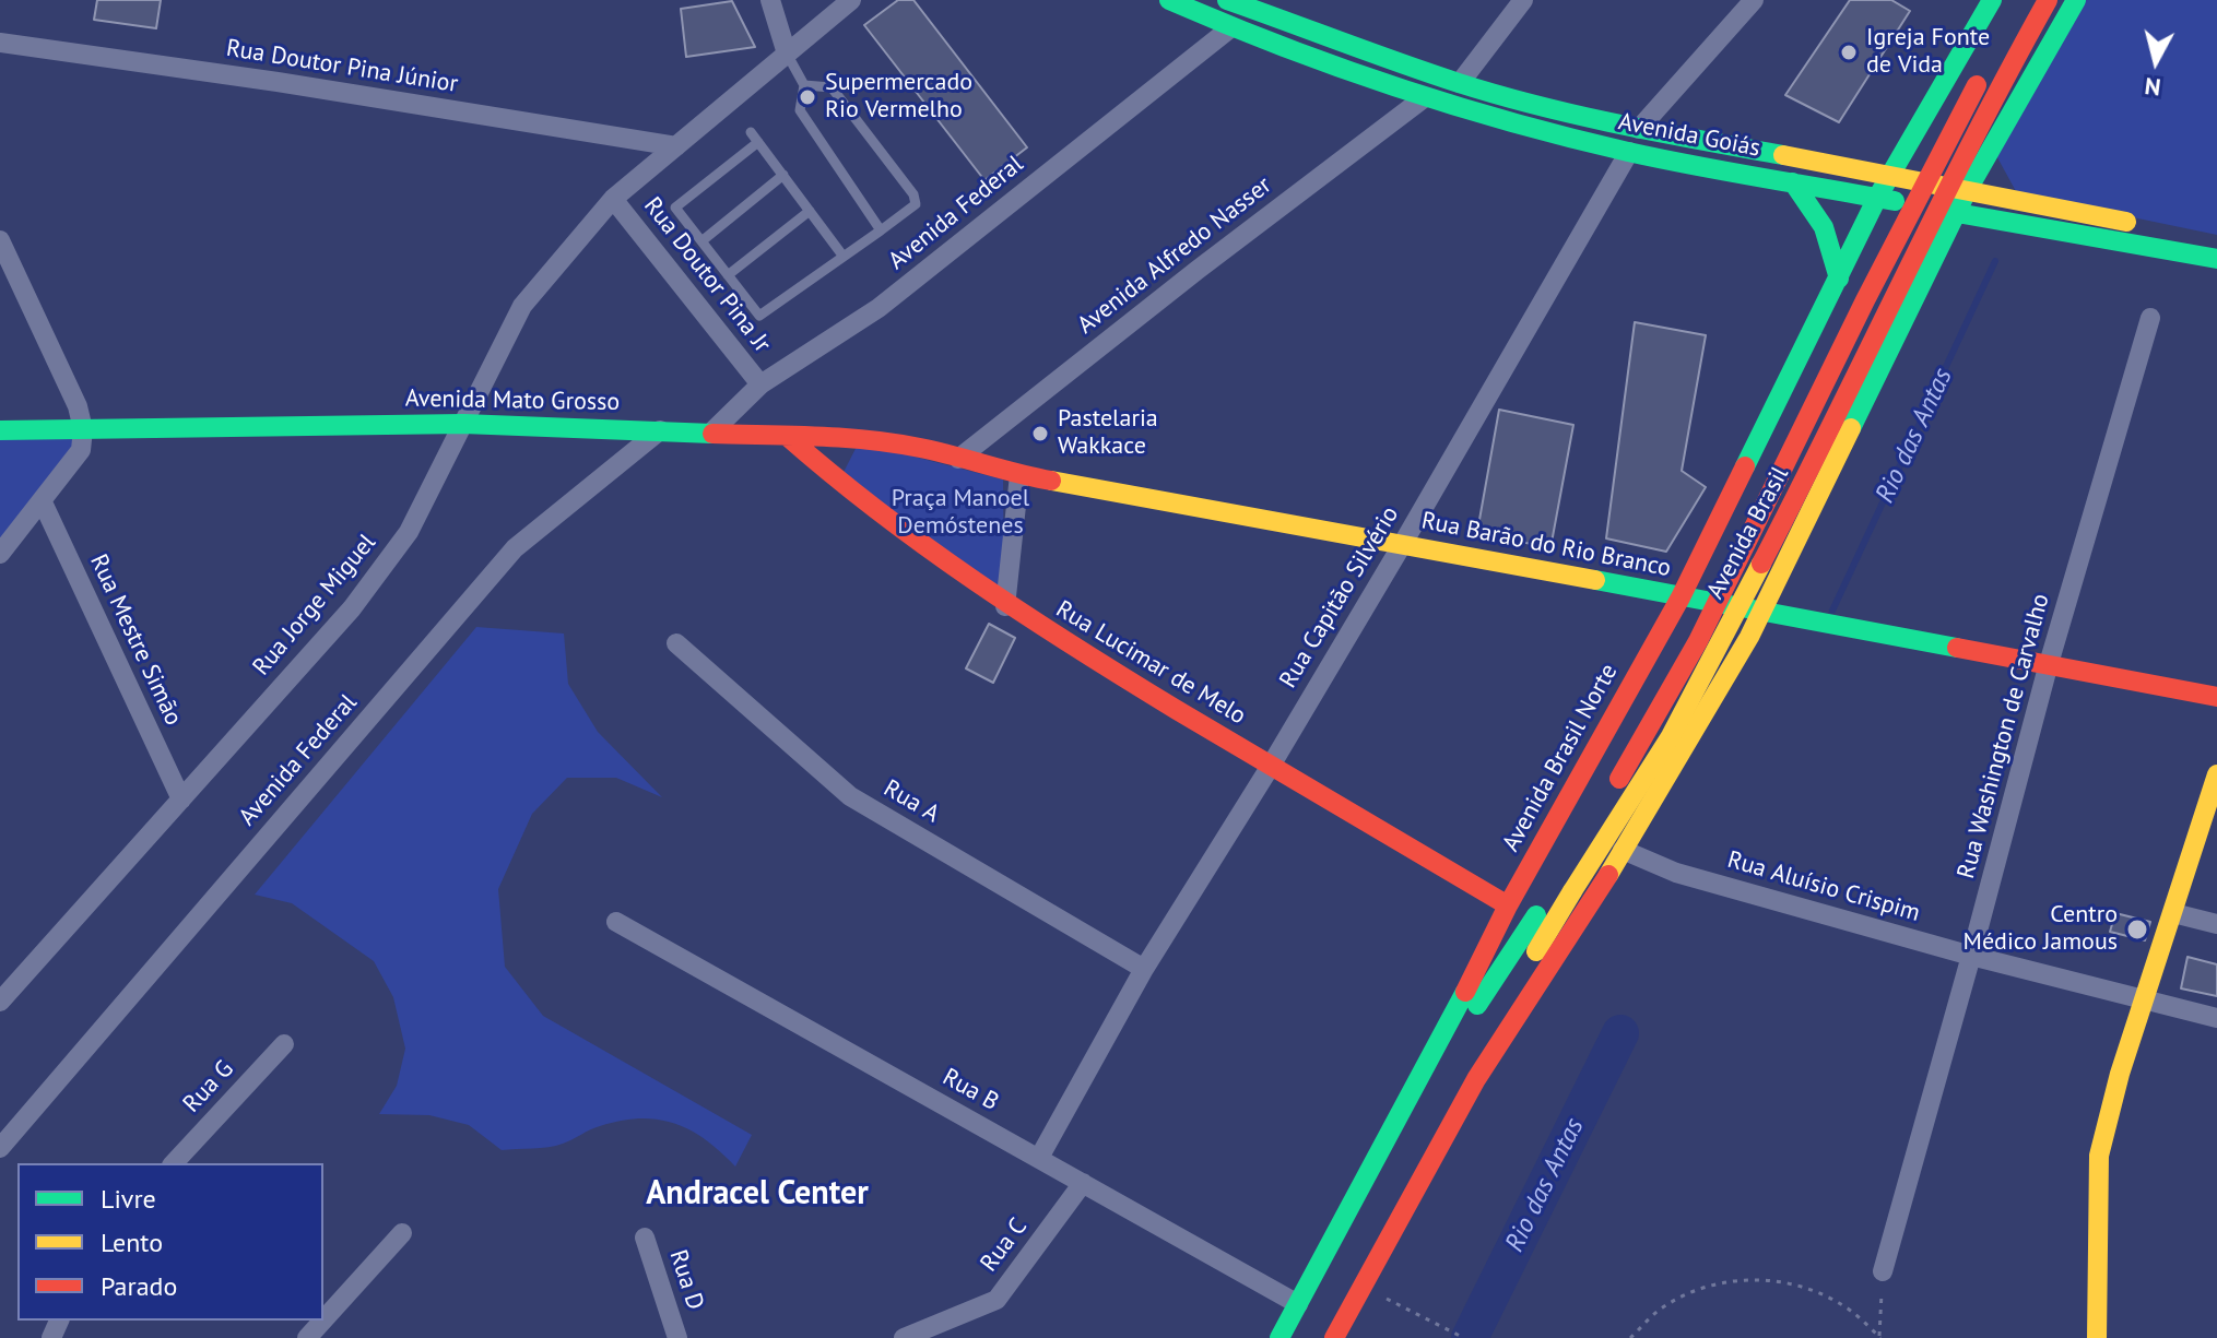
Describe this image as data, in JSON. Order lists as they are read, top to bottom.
{
  "streets": {
    "main road": [
      "Avenida Goiás",
      "Avenida Mato Grosso",
      "Avenida Brasil",
      "Rua Barão do Rio Branco",
      "Rua Lucimar de Melo",
      "Avenida Brasil Norte"
    ],
    "street": [
      "Rua Doutor Pina Júnior",
      "Avenida Federal",
      "Avenida Alfredo Nasser",
      "Rua Doutor Pina Jr",
      "Rua Capitão Silvério",
      "Rua Jorge Miguel",
      "Rua Mestre Simão",
      "Rua Washington de Carvalho",
      "Rua A",
      "Rua Aluísio Crispim",
      "Rua G",
      "Rua B",
      "Rua C",
      "Rua D"
    ]
  },
  "crossings": [
    ["Rua Doutor Pina Júnior", "Rua Jorge Miguel"],
    ["Avenida Goiás", "Avenida Federal"],
    ["Avenida Goiás", "Avenida Alfredo Nasser"],
    ["Avenida Goiás", "Rua Capitão Silvério"],
    ["Avenida Goiás", "Avenida Brasil Norte"],
    ["Avenida Federal", "Rua Doutor Pina Jr"],
    ["Avenida Federal", "Avenida Mato Grosso"],
    ["Avenida Alfredo Nasser", "Avenida Mato Grosso"],
    ["Rua Doutor Pina Jr", "Rua Jorge Miguel"],
    ["Avenida Mato Grosso", "Rua Barão do Rio Branco"],
    ["Avenida Mato Grosso", "Rua Jorge Miguel"],
    ["Avenida Mato Grosso", "Rua Lucimar de Melo"],
    ["Avenida Brasil", "Avenida Brasil Norte"],
    ["Rua Barão do Rio Branco", "Rua Capitão Silvério"],
    ["Rua Barão do Rio Branco", "Rua Washington de Carvalho"],
    ["Rua Barão do Rio Branco", "Avenida Brasil Norte"],
    ["Rua Capitão Silvério", "Rua Lucimar de Melo"],
    ["Rua Capitão Silvério", "Rua A"],
    ["Rua Capitão Silvério", "Rua B"],
    ["Rua Jorge Miguel", "Rua Mestre Simão"],
    ["Rua Lucimar de Melo", "Avenida Brasil Norte"],
    ["Rua Washington de Carvalho", "Rua Aluísio Crispim"],
    ["Avenida Brasil Norte", "Rua B"],
    ["Rua B", "Rua C"]
  ],
  "districts": ["Andracel Center"],
  "water": ["Rio das Antas"],
  "parks": ["Praça Manoel Demóstenes"],
  "places": [
    "Igreja Fonte de Vida",
    "Supermercado Rio Vermelho",
    "Pastelaria Wakkace",
    "Centro Médico Jamous"
  ],
  "legend": ["Livre", "Lento", "Parado"],
  "north": "bottom"
}
